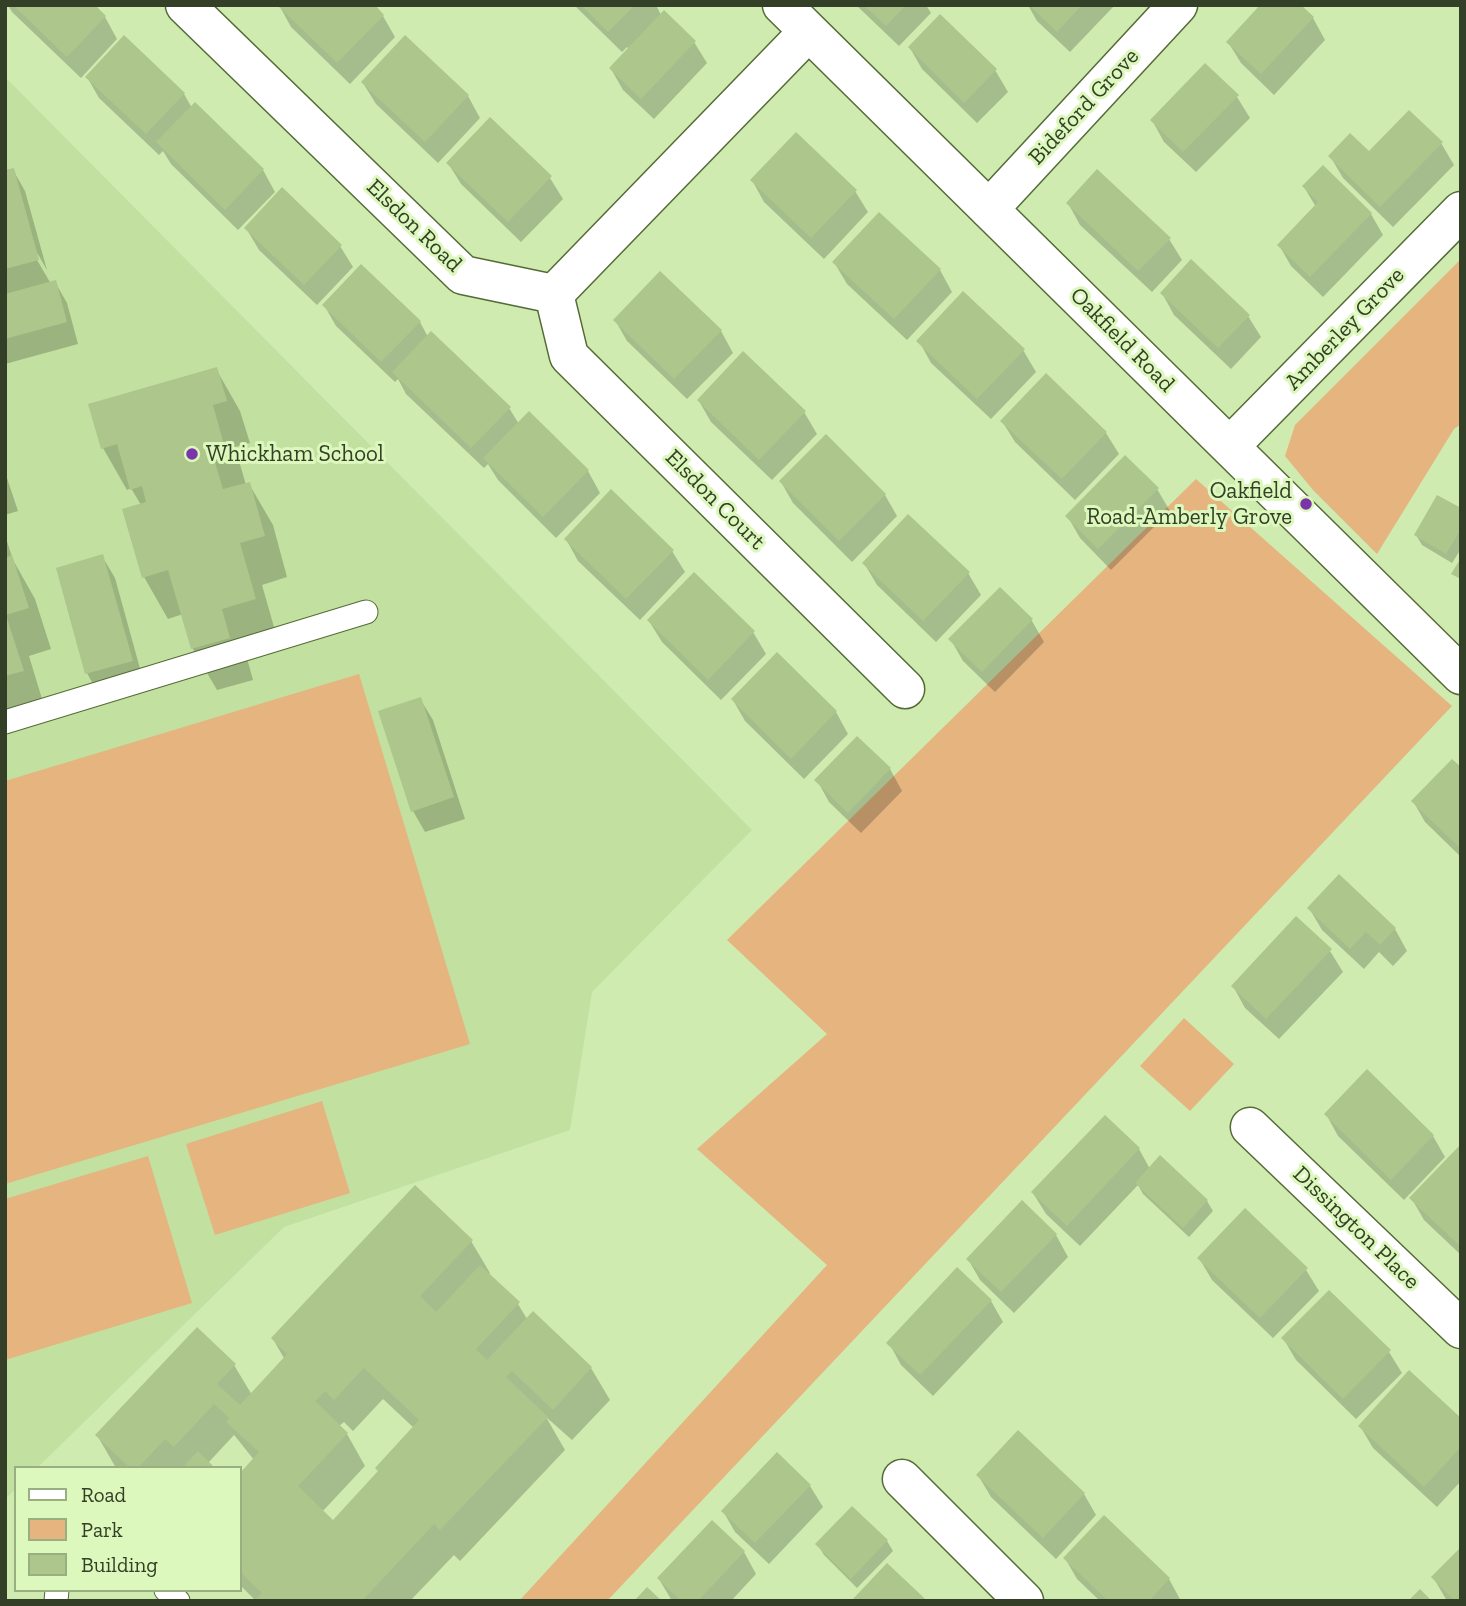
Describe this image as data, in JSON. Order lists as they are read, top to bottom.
{
  "streets": {
    "street": [
      "Bideford Grove",
      "Elsdon Road",
      "Amberley Grove",
      "Oakfield Road",
      "Elsdon Court",
      "Dissington Place"
    ]
  },
  "crossings": [
    ["Bideford Grove", "Oakfield Road"],
    ["Elsdon Road", "Elsdon Court"],
    ["Amberley Grove", "Oakfield Road"]
  ],
  "places": ["Whickham School", "Oakfield Road-Amberly Grove"],
  "legend": ["Road", "Park", "Building"]
}
